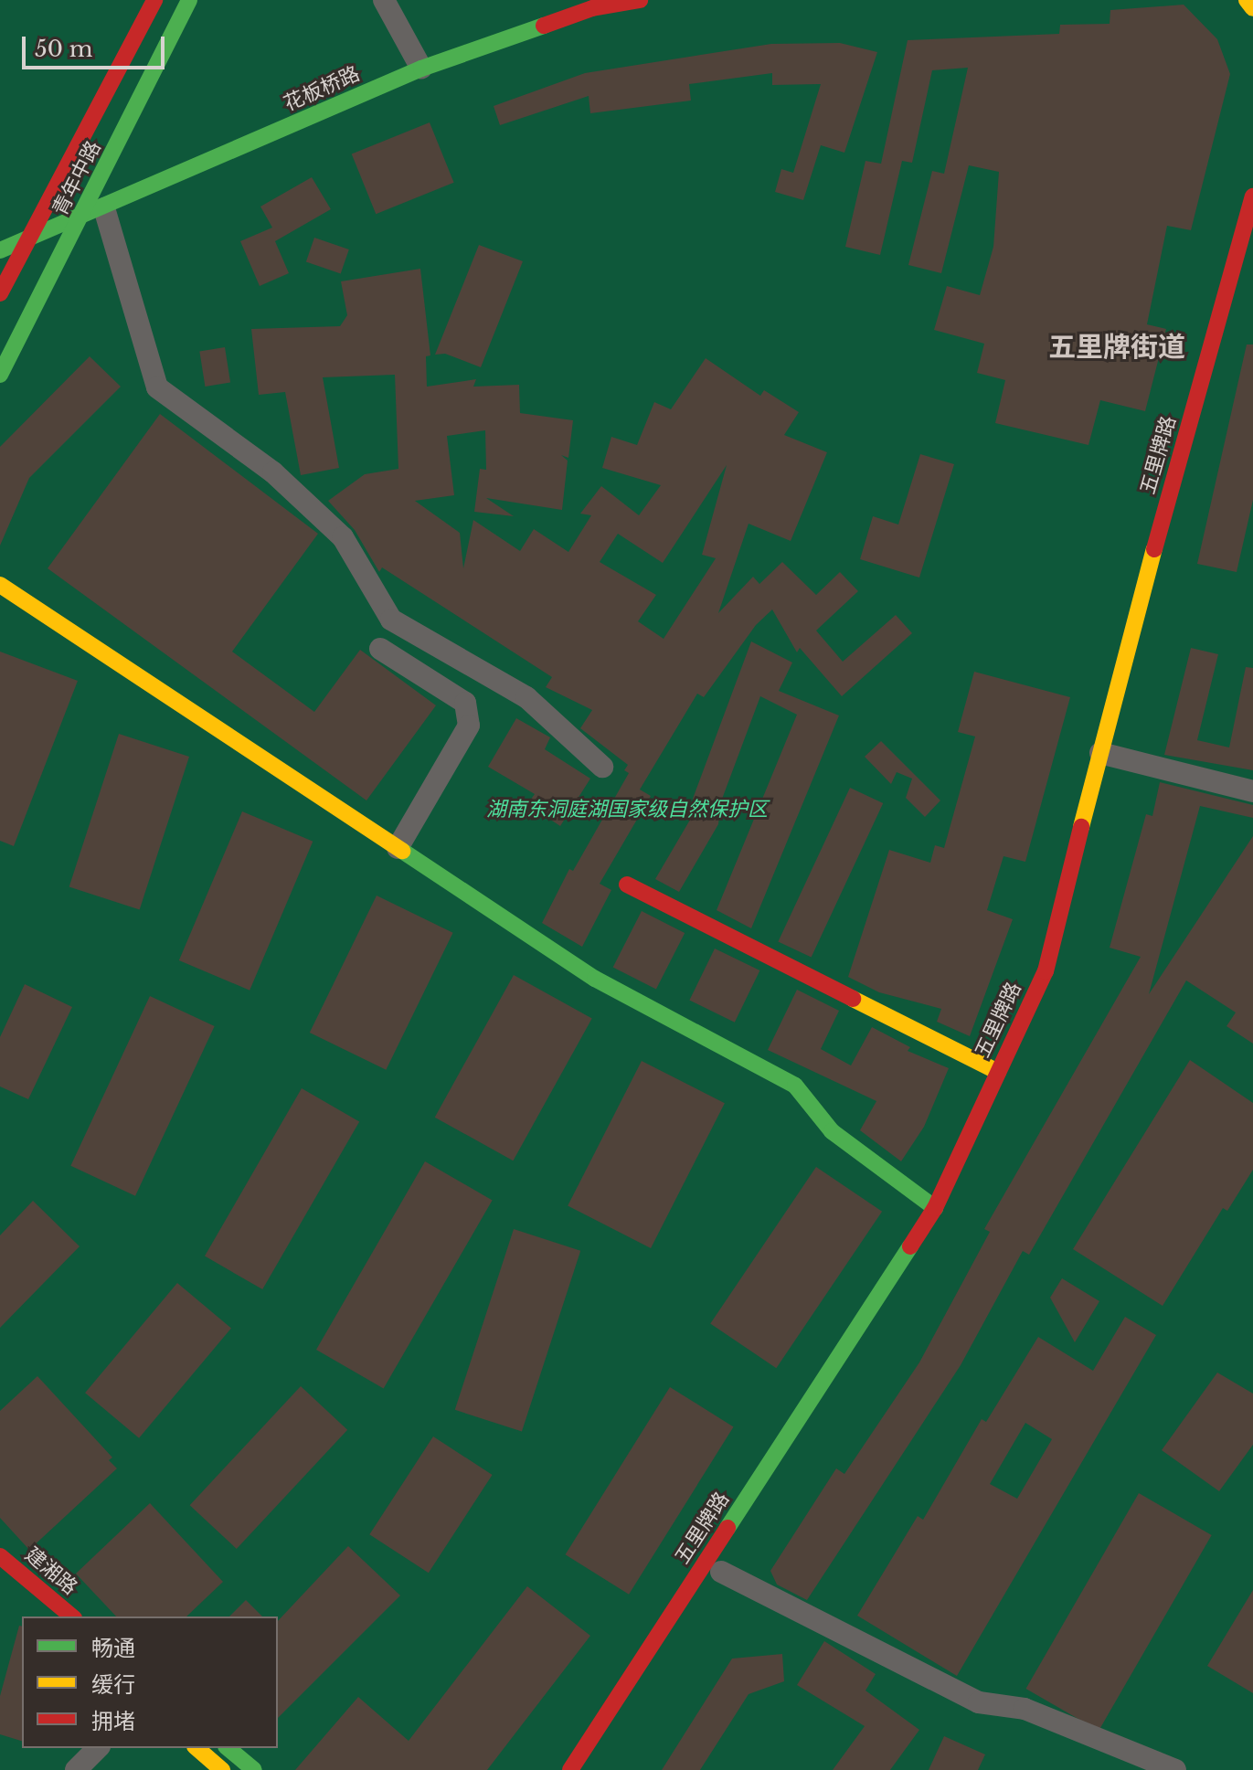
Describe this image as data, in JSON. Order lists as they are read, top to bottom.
{
  "streets": {
    "main road": [
      "花板桥路",
      "青年中路",
      "五里牌路",
      "建湘路"
    ]
  },
  "crossings": [
    ["花板桥路", "青年中路"]
  ],
  "districts": ["五里牌街道"],
  "parks": ["湖南东洞庭湖国家级自然保护区"],
  "legend": ["畅通", "缓行", "拥堵"],
  "scale_bar": "50 m"
}
